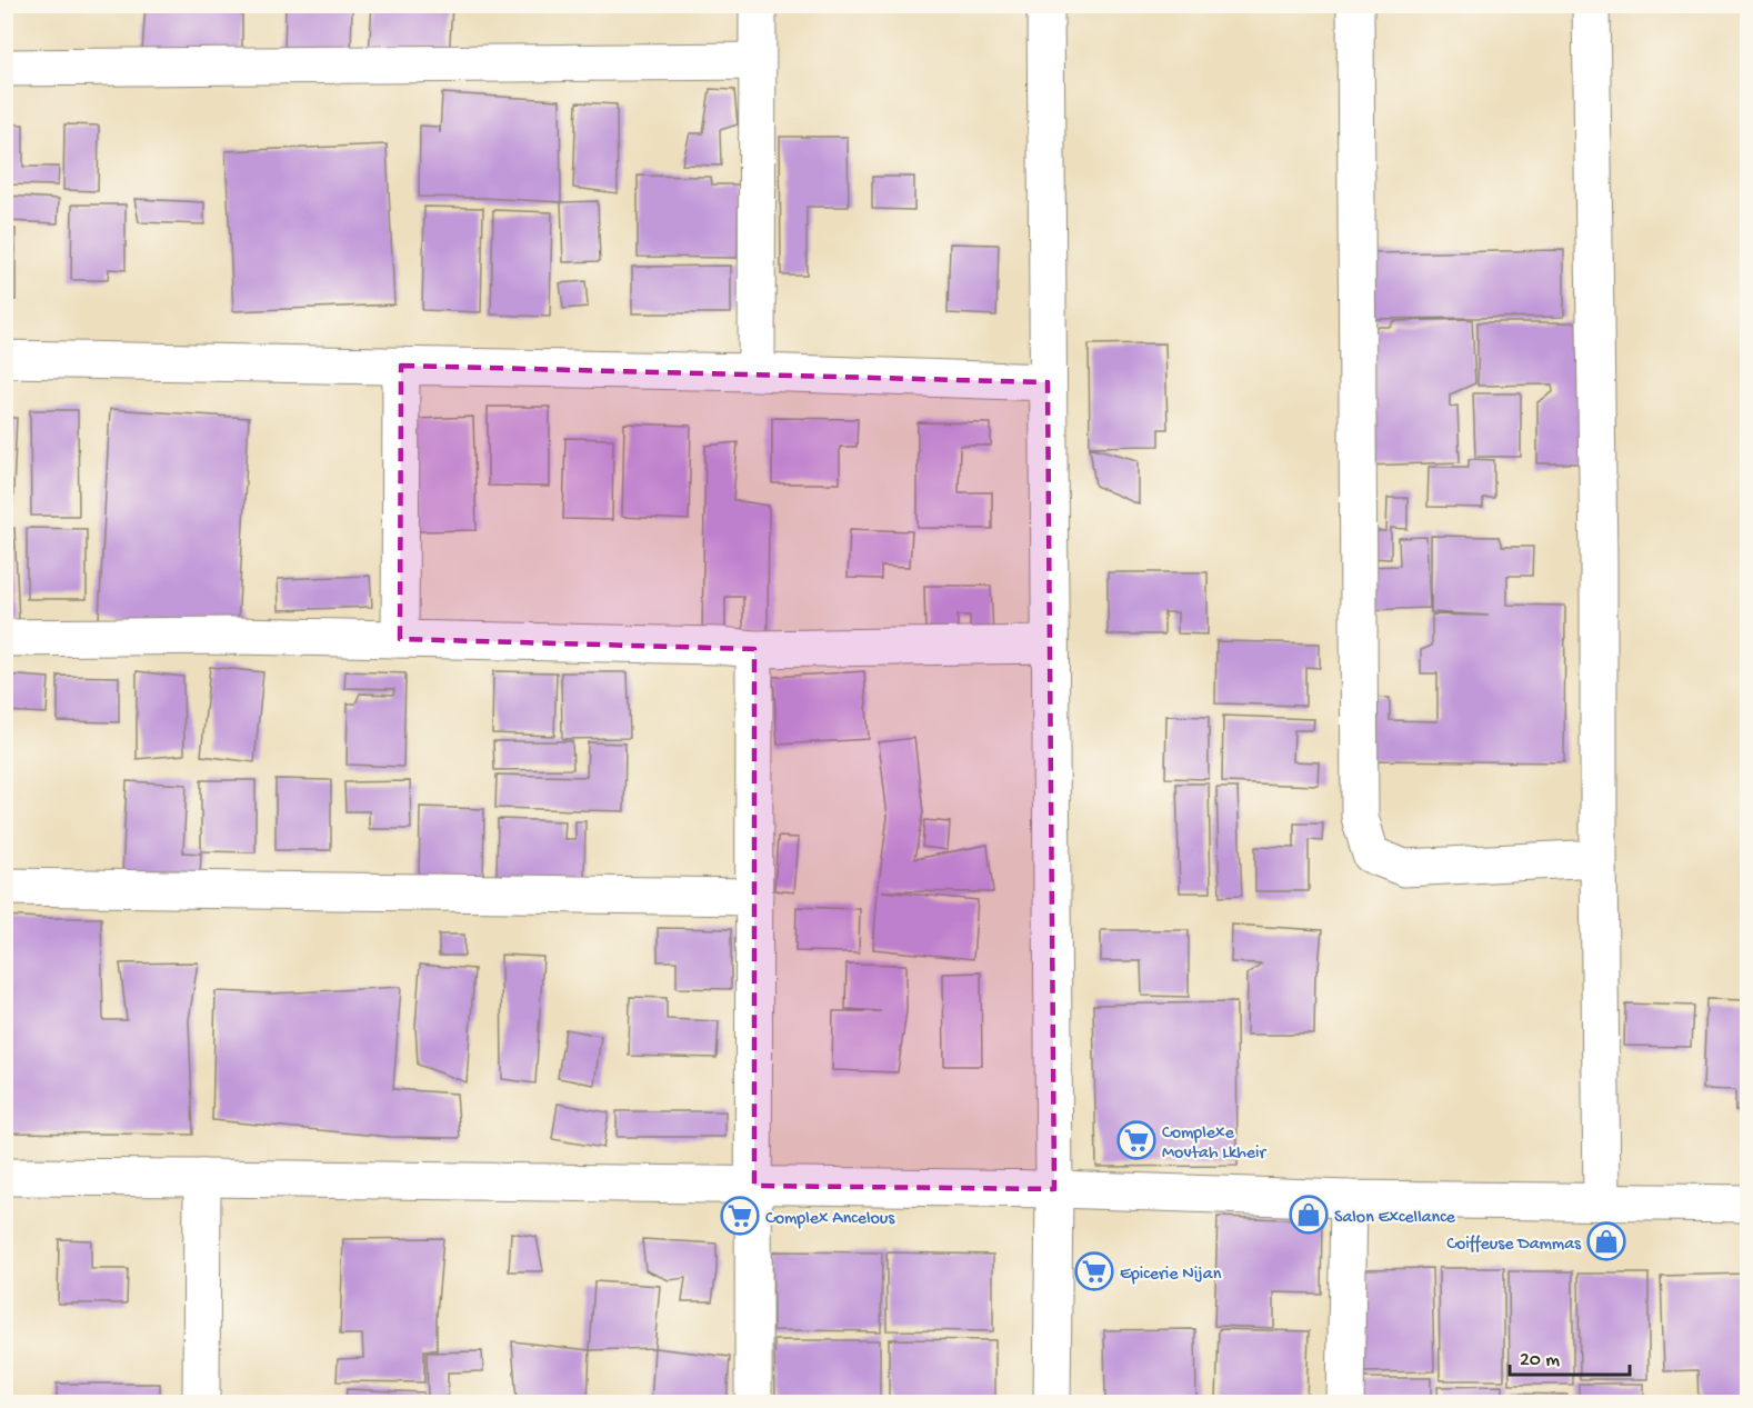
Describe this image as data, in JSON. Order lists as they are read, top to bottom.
{
  "places": {
    "supermarket": ["Complexe Movtah Lkheir", "Complex Ancelous", "Epicerie Nijan"],
    "shop": ["Salon Excellance", "Coiffeuse Dammas"]
  },
  "scale_bar": "20 m"
}
